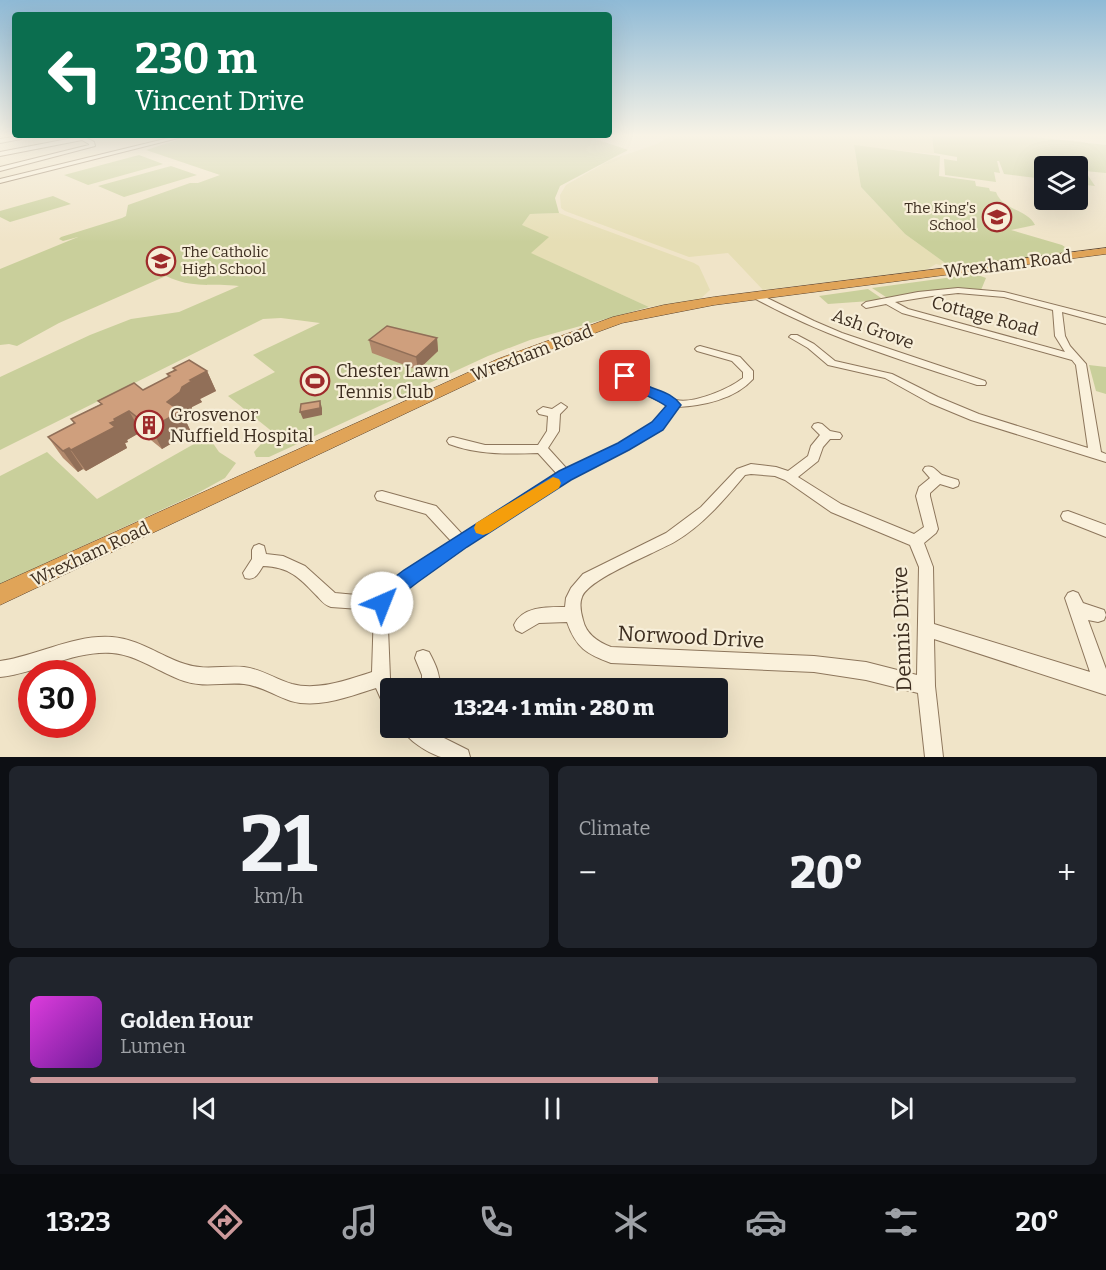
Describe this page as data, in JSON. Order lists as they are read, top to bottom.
{
  "streets": {
    "highway": ["Wrexham Road"],
    "street": [
      "Cottage Road",
      "Ash Grove",
      "Dennis Drive",
      "Norwood Drive"
    ]
  },
  "crossings": [
    ["Wrexham Road", "Ash Grove"],
    ["Dennis Drive", "Norwood Drive"]
  ],
  "places": {
    "school or university": ["The King's School", "The Catholic High School"],
    "sports": ["Chester Lawn Tennis Club"],
    "building": ["Grosvenor Nuffield Hospital"]
  },
  "page": {
    "turn": ["230 m", "Vincent Drive"],
    "limit": "30",
    "trip": "13:24 · 1 min · 280 m",
    "tile": [
      ["21", "km/h"],
      "Climate"
    ],
    "heat": ["−", "20°", "+"],
    "song": ["Golden Hour", "Lumen"],
    "tabs": ["13:23", "20°"]
  }
}
